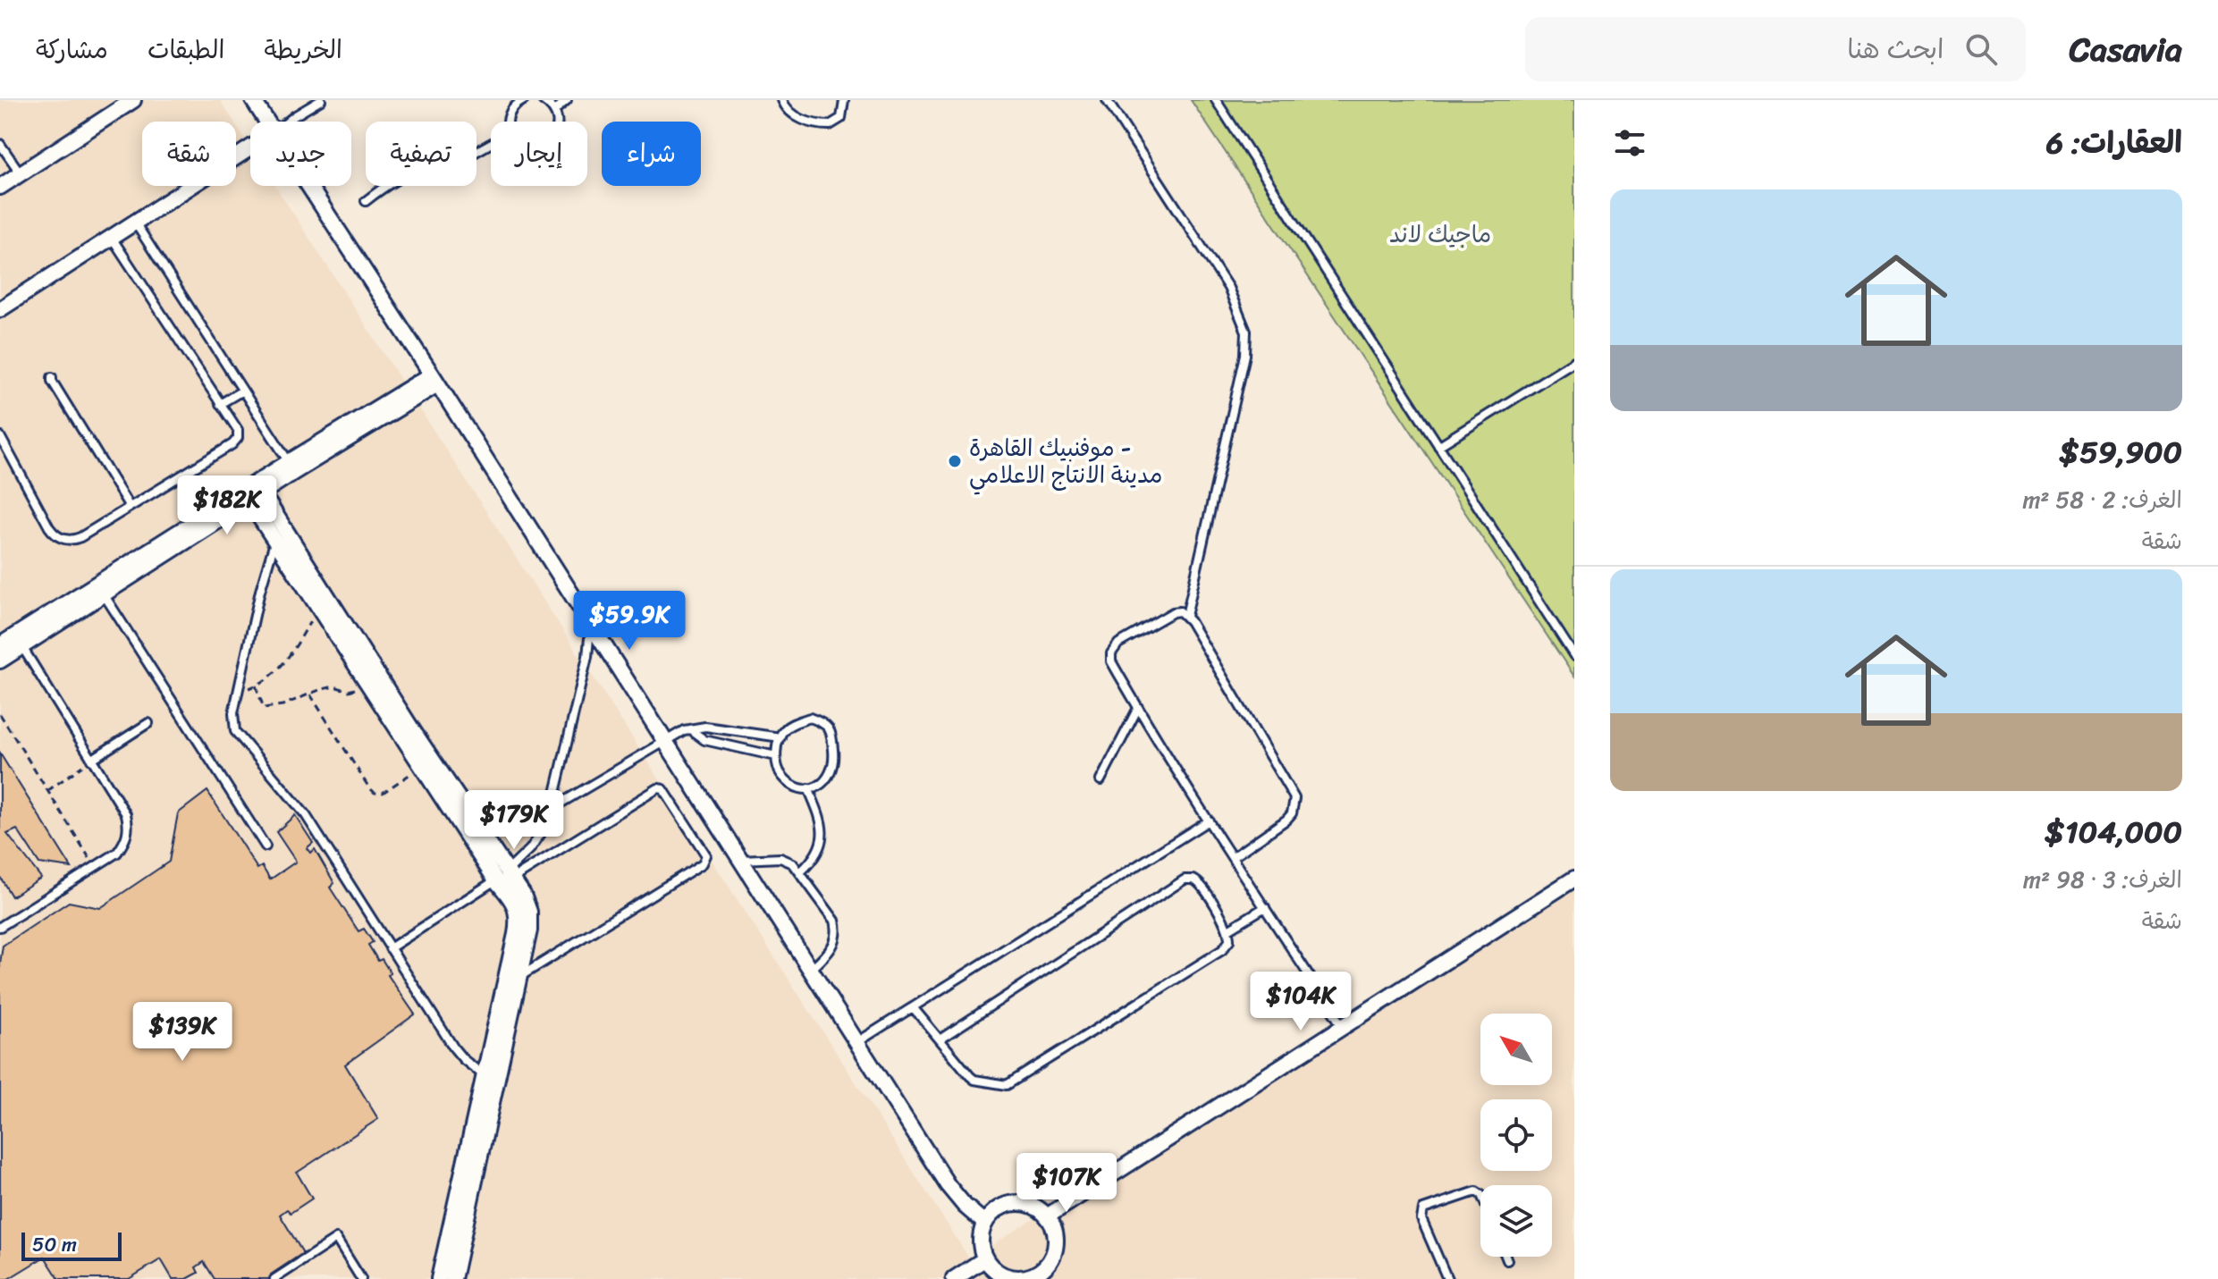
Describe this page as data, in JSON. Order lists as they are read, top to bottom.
{
  "parks": ["ماجيك لاند"],
  "places": ["موفنبيك القاهرة - مدينة الانتاج الاعلامي"],
  "scale_bar": "50 m",
  "north": "top left",
  "page": {
    "header": "Casavia",
    "search": "ابحث هنا",
    "nav": ["الخريطة", "الطبقات", "مشاركة"],
    "heading": "العقارات: 6",
    "chip": [
      "شراء",
      "إيجار",
      "تصفية",
      "جديد",
      "شقة"
    ],
    "list": [
      {
        "name": "$59,900",
        "note": "الغرف: 2 · 58 m² · شقة"
      },
      {
        "name": "$104,000",
        "note": "الغرف: 3 · 98 m² · شقة"
      }
    ],
    "price": [
      "$182K",
      "$59.9K",
      "$179K",
      "$104K",
      "$139K",
      "$107K"
    ],
    "scale": "50 m"
  }
}
